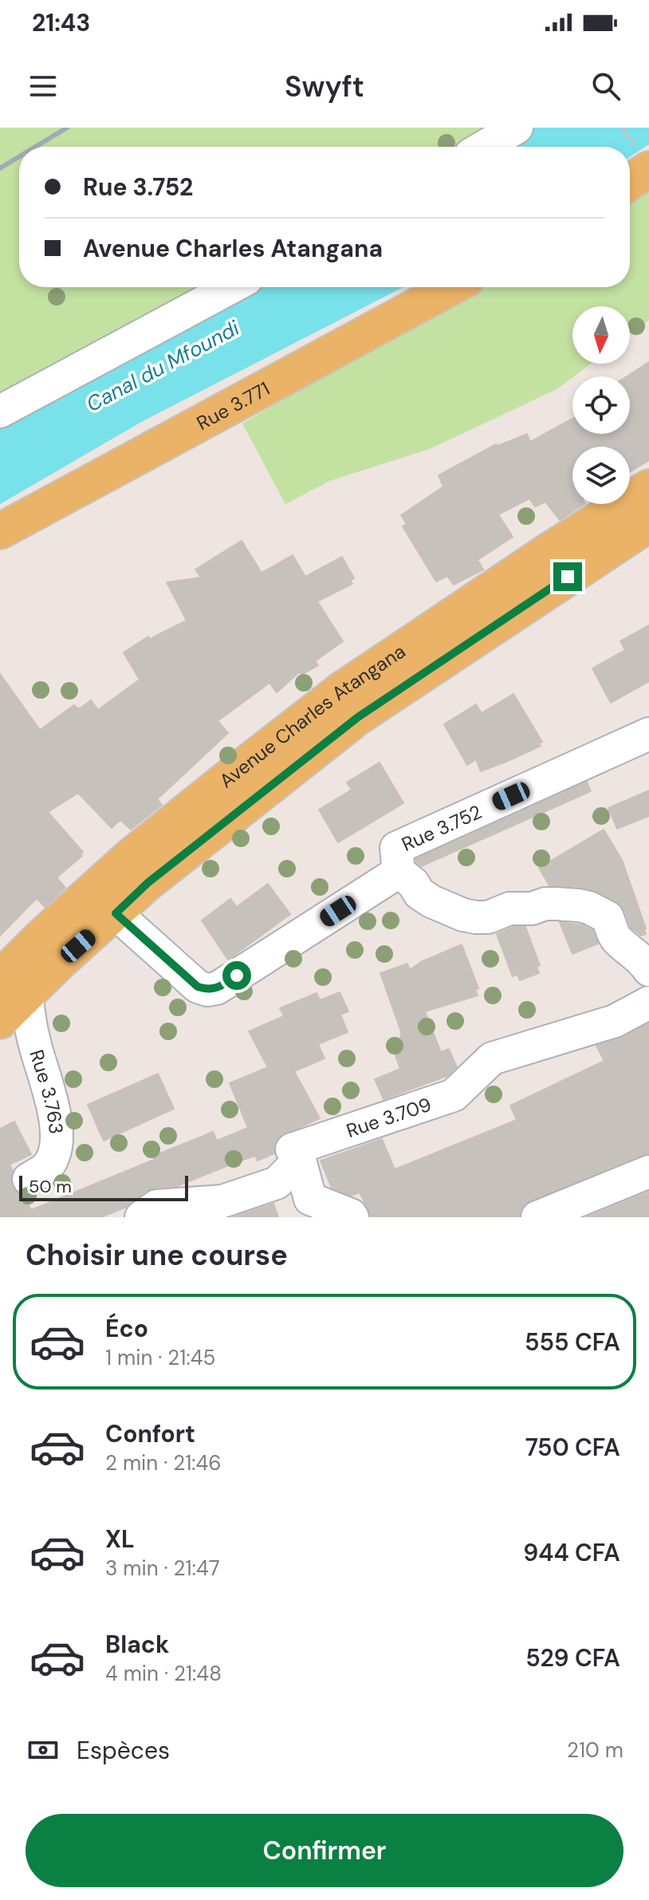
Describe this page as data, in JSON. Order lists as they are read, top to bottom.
{
  "streets": {
    "main road": ["Rue 3.771", "Avenue Charles Atangana"],
    "street": ["Rue 3.752", "Rue 3.763", "Rue 3.709"]
  },
  "crossings": [
    ["Avenue Charles Atangana", "Rue 3.752"],
    ["Avenue Charles Atangana", "Rue 3.763"]
  ],
  "water": ["Canal du Mfoundi"],
  "scale_bar": "50 m",
  "north": "bottom",
  "page": {
    "status": "21:43",
    "header": "Swyft",
    "banner": ["Rue 3.752", "Avenue Charles Atangana"],
    "scale": "50 m",
    "heading": "Choisir une course",
    "list": [
      {
        "name": "Éco",
        "note": "1 min · 21:45",
        "value": "555 CFA"
      },
      {
        "name": "Confort",
        "note": "2 min · 21:46",
        "value": "750 CFA"
      },
      {
        "name": "XL",
        "note": "3 min · 21:47",
        "value": "944 CFA"
      },
      {
        "name": "Black",
        "note": "4 min · 21:48",
        "value": "529 CFA"
      }
    ],
    "pay": ["Espèces", "210 m"],
    "buttons": "Confirmer"
  }
}
